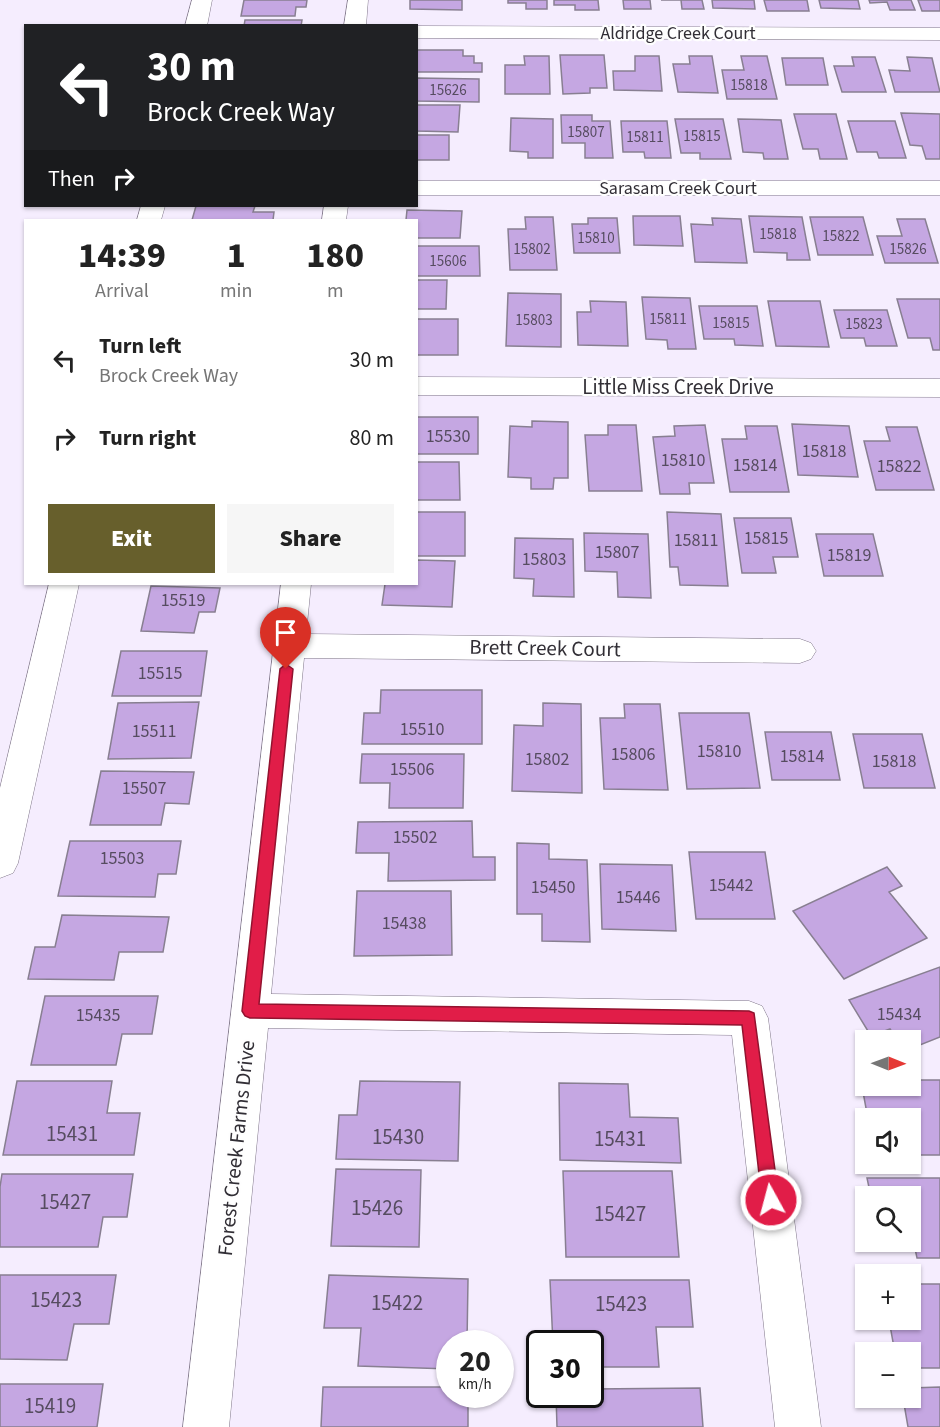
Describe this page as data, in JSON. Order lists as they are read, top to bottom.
{
  "streets": {
    "street": [
      "Aldridge Creek Court",
      "Sarasam Creek Court",
      "Little Miss Creek Drive",
      "Brett Creek Court",
      "Forest Creek Farms Drive"
    ]
  },
  "crossings": [
    ["Brett Creek Court", "Forest Creek Farms Drive"]
  ],
  "house_numbers": [
    "15818",
    "15626",
    "15807",
    "15815",
    "15811",
    "15818",
    "15822",
    "15810",
    "15802",
    "15826",
    "15606",
    "15811",
    "15803",
    "15815",
    "15823",
    "15530",
    "15818",
    "15810",
    "15814",
    "15822",
    "15815",
    "15811",
    "15807",
    "15819",
    "15803",
    "15519",
    "15515",
    "15510",
    "15511",
    "15810",
    "15806",
    "15814",
    "15802",
    "15818",
    "15506",
    "15507",
    "15502",
    "15503",
    "15442",
    "15450",
    "15446",
    "15438",
    "15434",
    "15435",
    "15431",
    "15430",
    "15431",
    "15427",
    "15426",
    "15427",
    "15423",
    "15422",
    "15423",
    "15419"
  ],
  "north": "right",
  "page": {
    "turn": ["30 m", "Brock Creek Way"],
    "then": "Then",
    "eta": [
      "14:39",
      "Arrival",
      "1",
      "min",
      "180",
      "m"
    ],
    "list": [
      {
        "name": "Turn left",
        "note": "Brock Creek Way",
        "value": "30 m"
      },
      {
        "name": "Turn right",
        "value": "80 m"
      }
    ],
    "buttons": ["Exit", "Share"],
    "map_buttons": ["+", "−"],
    "speed": "20 km/h",
    "limit": "30"
  }
}
